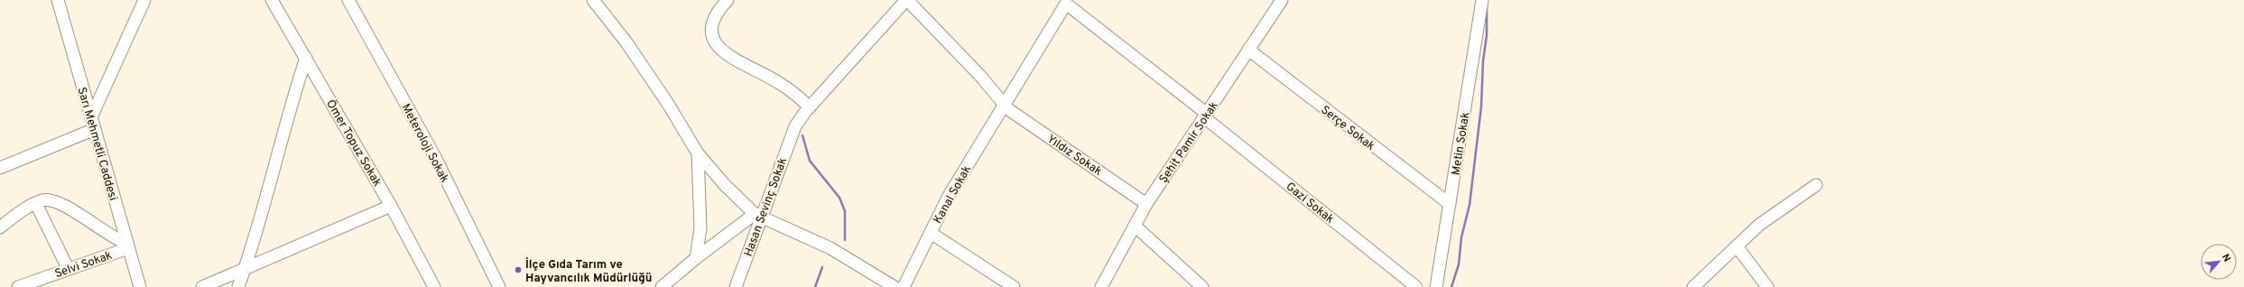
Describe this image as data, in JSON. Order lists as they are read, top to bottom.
{
  "streets": {
    "street": [
      "Serçe Sokak",
      "Şehit Pamir Sokak",
      "Ömer Topuz Sokak",
      "Meteroloji Sokak",
      "Sarı Mehmetli Caddesi",
      "Metin Sokak",
      "Yıldız Sokak",
      "Kanal Sokak",
      "Gazi Sokak",
      "Hasan Sevinç Sokak",
      "Selvi Sokak"
    ]
  },
  "crossings": [
    ["Serçe Sokak", "Şehit Pamir Sokak"],
    ["Serçe Sokak", "Metin Sokak"],
    ["Şehit Pamir Sokak", "Yıldız Sokak"],
    ["Şehit Pamir Sokak", "Gazi Sokak"],
    ["Sarı Mehmetli Caddesi", "Selvi Sokak"],
    ["Yıldız Sokak", "Kanal Sokak"],
    ["Yıldız Sokak", "Hasan Sevinç Sokak"],
    ["Kanal Sokak", "Gazi Sokak"]
  ],
  "places": ["İlçe Gıda Tarım ve Hayvancılık Müdürlüğü"],
  "north": "top right"
}
